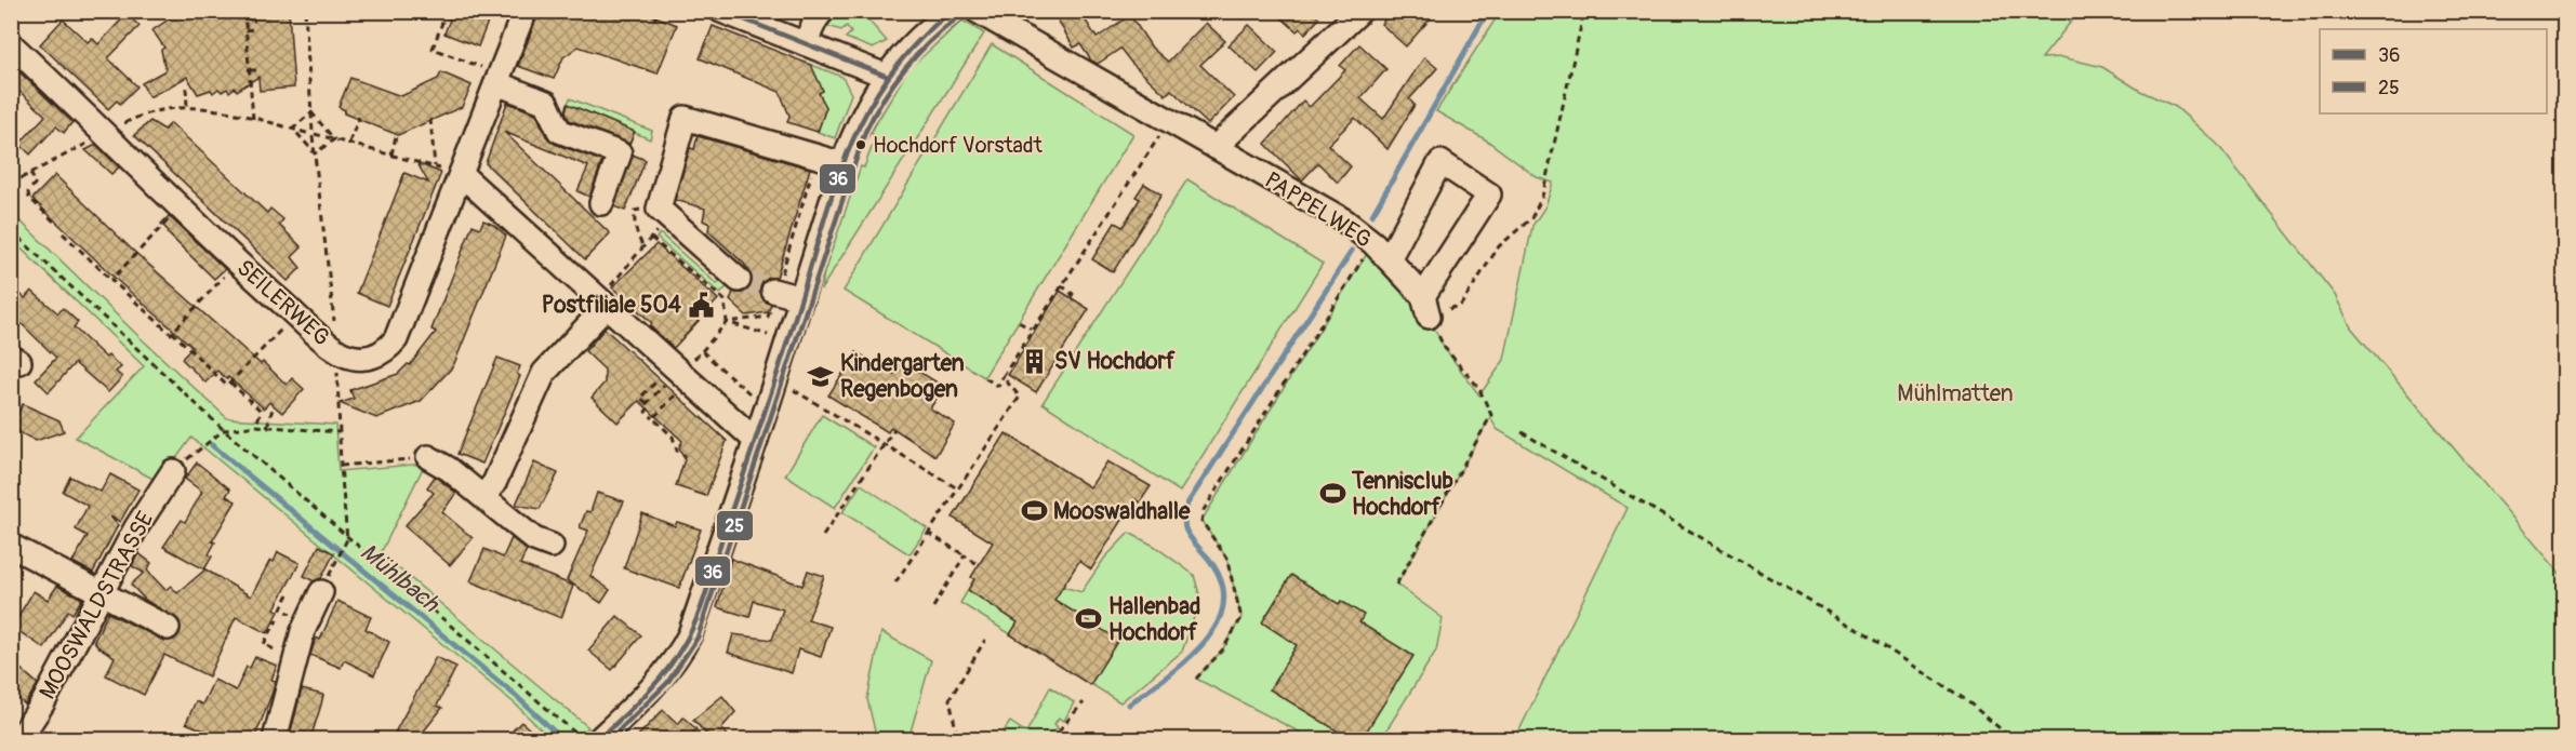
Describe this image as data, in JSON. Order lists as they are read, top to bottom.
{
  "streets": {
    "street": ["PAPPELWEG", "SEILERWEG", "MOOSWALDSTRASSE"]
  },
  "water": ["Mühlbach"],
  "parks": ["Mühlmatten"],
  "places": {
    "other": ["Hochdorf Vorstadt"],
    "public building": ["Postfiliale 504"],
    "building": ["SV Hochdorf"],
    "school or university": ["Kindergarten Regenbogen"],
    "sports": ["Tennisclub Hochdorf", "Mooswaldhalle", "Hallenbad Hochdorf"]
  },
  "lines": ["transit line 36", "transit line 25"],
  "legend": ["36", "25"]
}
